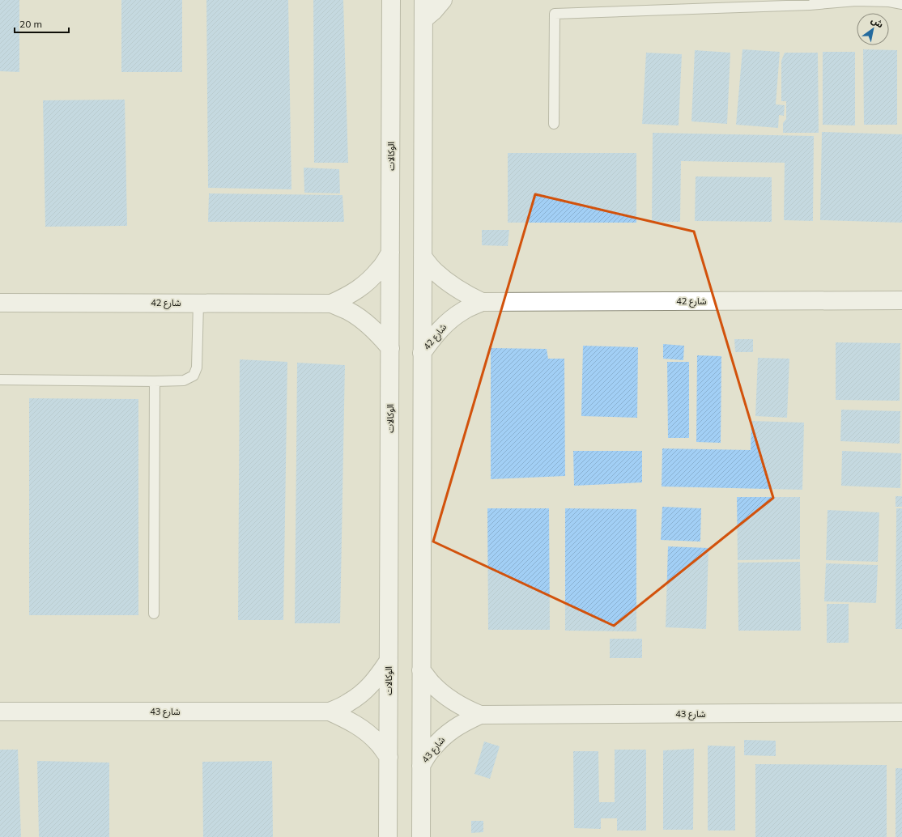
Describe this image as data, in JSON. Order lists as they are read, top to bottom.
{
  "streets": {
    "street": ["الوكالات", "شارع 42", "شارع 43"]
  },
  "crossings": [
    ["الوكالات", "شارع 42"],
    ["الوكالات", "شارع 43"]
  ],
  "scale_bar": "20 m",
  "north": "top right"
}
